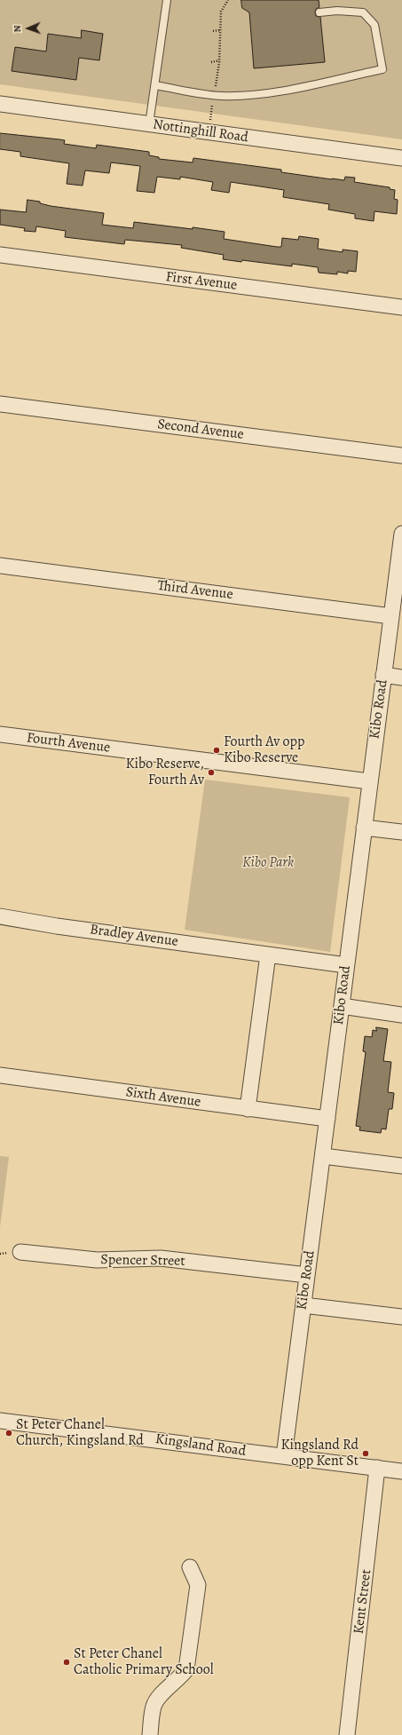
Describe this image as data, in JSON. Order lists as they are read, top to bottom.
{
  "streets": {
    "street": [
      "Nottinghill Road",
      "First Avenue",
      "Second Avenue",
      "Third Avenue",
      "Kibo Road",
      "Fourth Avenue",
      "Bradley Avenue",
      "Sixth Avenue",
      "Spencer Street",
      "Kingsland Road",
      "Kent Street"
    ]
  },
  "crossings": [
    ["Third Avenue", "Kibo Road"],
    ["Kibo Road", "Fourth Avenue"],
    ["Kibo Road", "Bradley Avenue"],
    ["Kibo Road", "Sixth Avenue"],
    ["Kibo Road", "Spencer Street"],
    ["Kibo Road", "Kingsland Road"],
    ["Kingsland Road", "Kent Street"]
  ],
  "parks": ["Kibo Park"],
  "places": [
    "Fourth Av opp Kibo Reserve",
    "Kibo Reserve, Fourth Av",
    "St Peter Chanel Church, Kingsland Rd",
    "Kingsland Rd opp Kent St",
    "St Peter Chanel Catholic Primary School"
  ],
  "north": "left"
}
